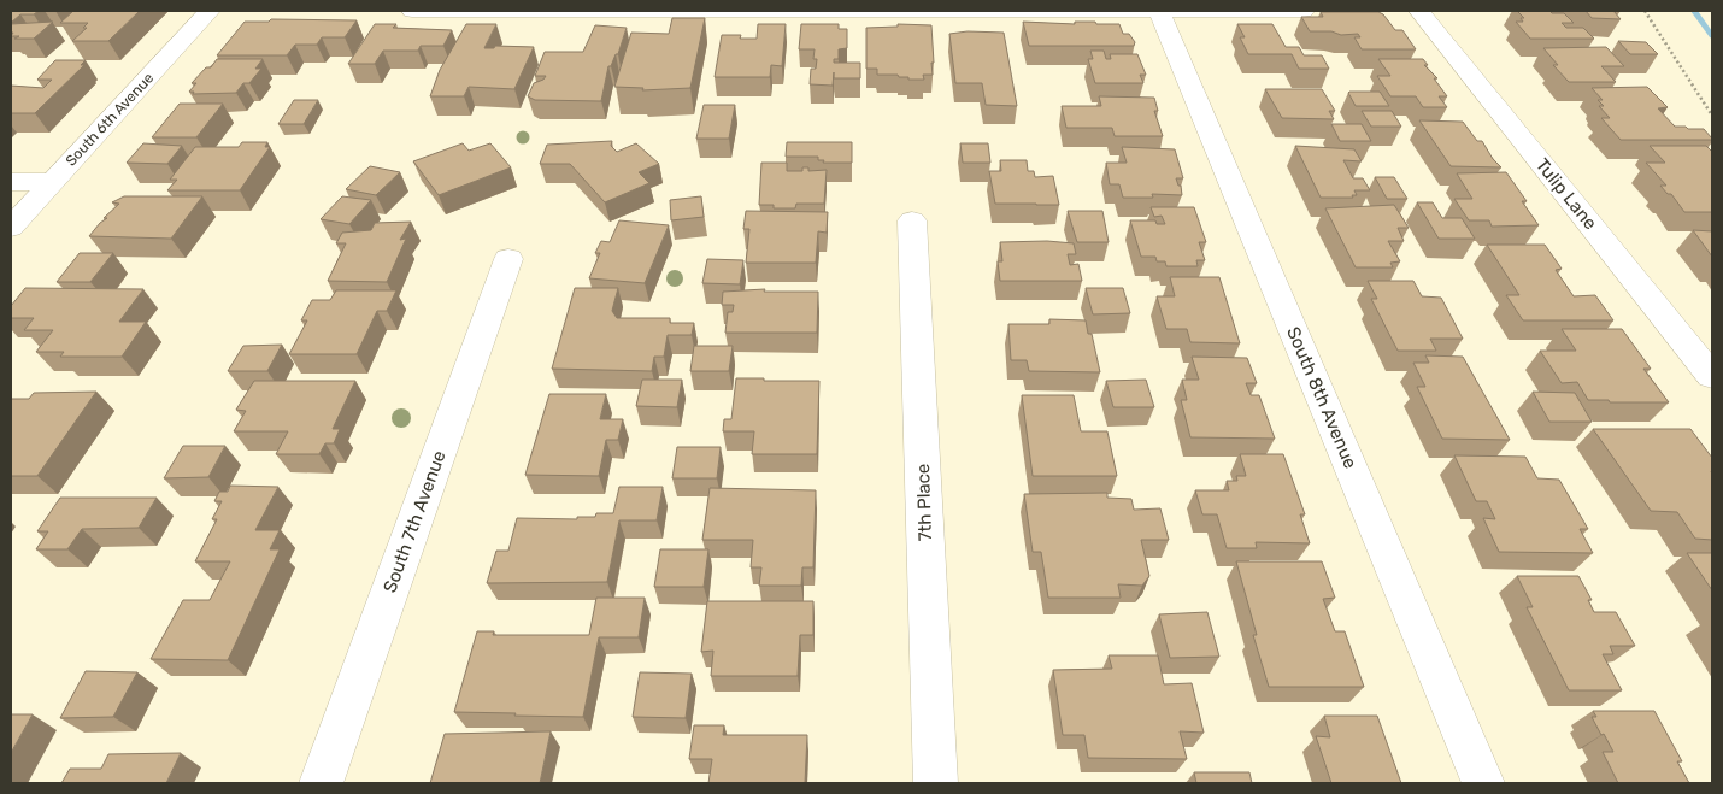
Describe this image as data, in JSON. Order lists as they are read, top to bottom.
{
  "streets": {
    "street": [
      "South 6th Avenue",
      "Tulip Lane",
      "South 8th Avenue",
      "7th Place",
      "South 7th Avenue"
    ]
  }
}
